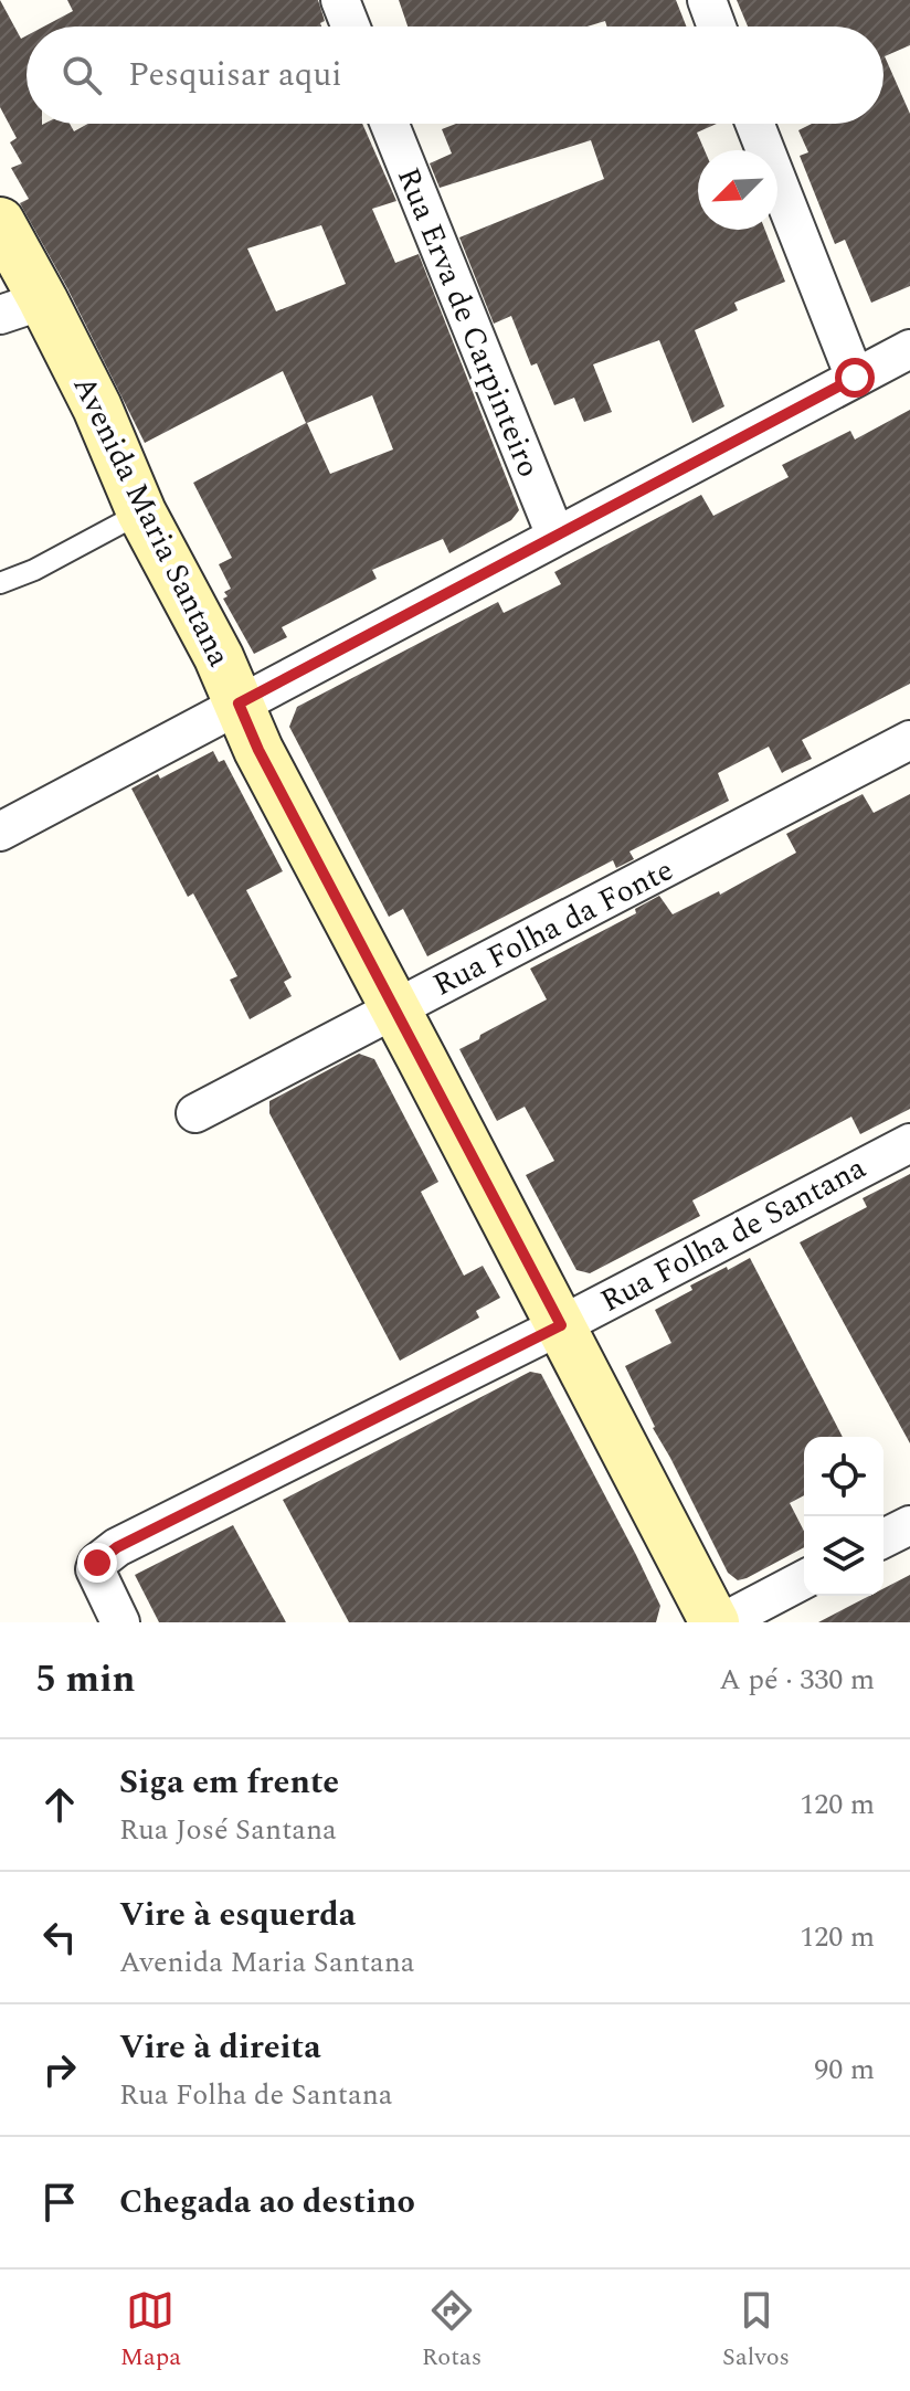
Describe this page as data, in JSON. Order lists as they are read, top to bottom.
{
  "streets": {
    "street": [
      "Rua Erva de Carpinteiro",
      "Avenida Maria Santana",
      "Rua Folha da Fonte",
      "Rua Folha de Santana"
    ]
  },
  "crossings": [
    ["Avenida Maria Santana", "Rua Folha da Fonte"],
    ["Avenida Maria Santana", "Rua Folha de Santana"]
  ],
  "north": "bottom left",
  "page": {
    "search": "Pesquisar aqui",
    "heading": ["5 min", "A pé · 330 m"],
    "list": [
      ["Siga em frente", "Rua José Santana", "120 m"],
      ["Vire à esquerda", "Avenida Maria Santana", "120 m"],
      ["Vire à direita", "Rua Folha de Santana", "90 m"],
      "Chegada ao destino"
    ],
    "nav": ["Mapa", "Rotas", "Salvos"]
  }
}
